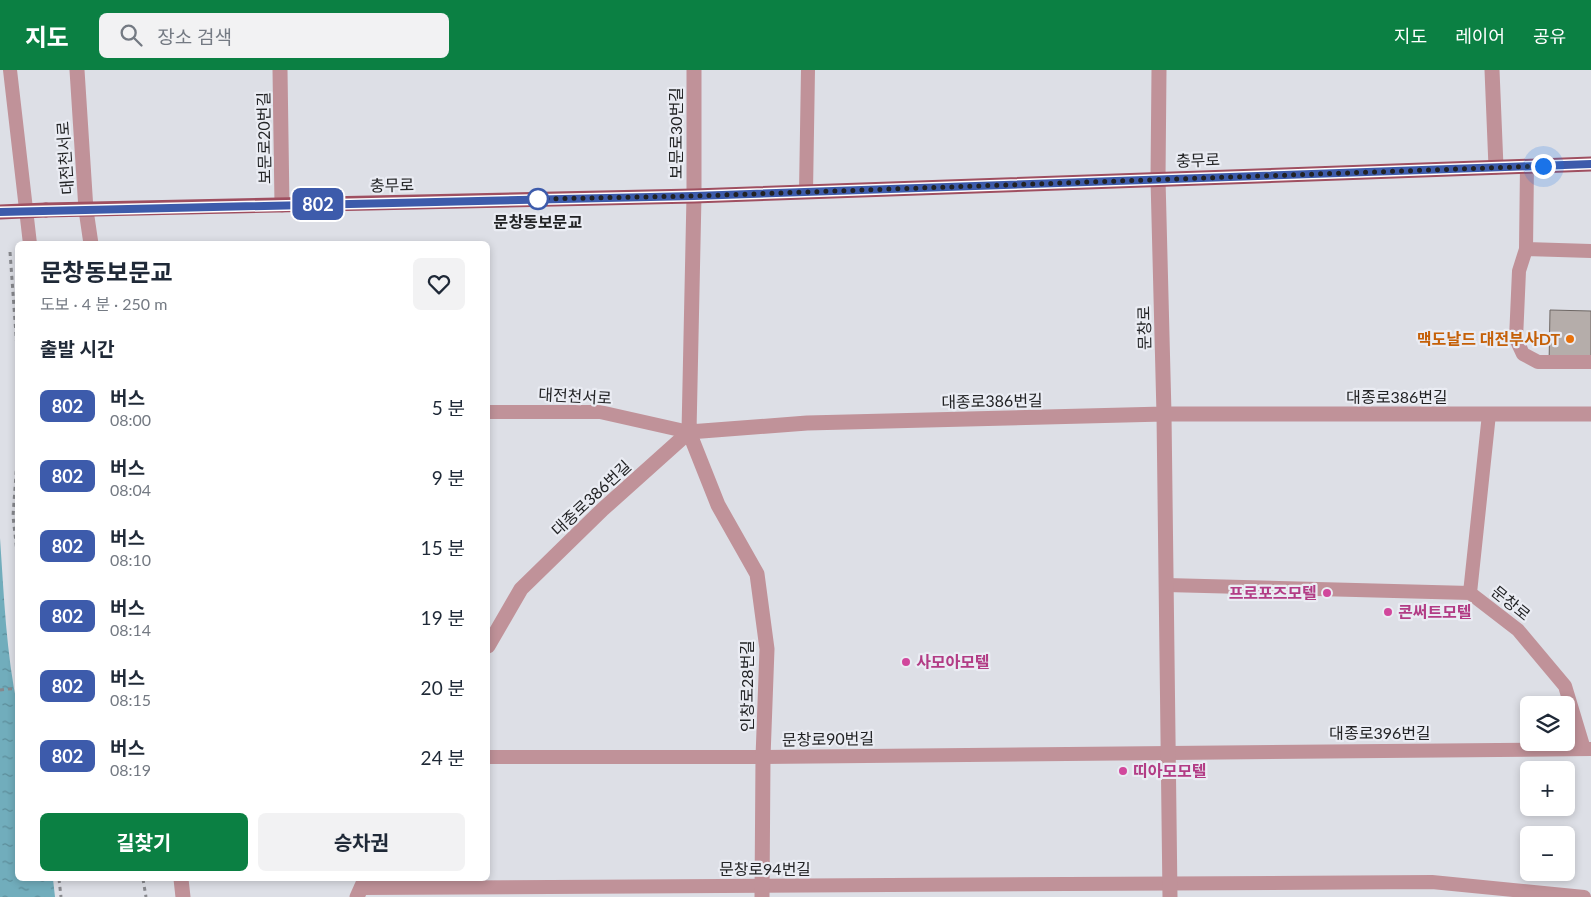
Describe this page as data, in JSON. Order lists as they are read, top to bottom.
{
  "streets": {
    "main road": ["충무로"],
    "street": [
      "보문로30번길",
      "보문로20번길",
      "대전천서로",
      "문창로",
      "대종로386번길",
      "인창로28번길"
    ],
    "lane": ["대종로396번길", "문창로90번길", "문창로94번길"]
  },
  "crossings": [
    ["보문로30번길", "충무로"],
    ["보문로20번길", "충무로"],
    ["대전천서로", "충무로"],
    ["대전천서로", "대종로386번길"],
    ["대전천서로", "인창로28번길"],
    ["충무로", "문창로"],
    ["문창로", "대종로386번길"],
    ["문창로", "대종로396번길"],
    ["문창로", "문창로90번길"],
    ["문창로", "문창로94번길"],
    ["대종로386번길", "인창로28번길"],
    ["인창로28번길", "문창로90번길"],
    ["인창로28번길", "문창로94번길"],
    ["대종로396번길", "문창로90번길"]
  ],
  "places": [
    "문창동보문교",
    "맥도날드 대전부사DT",
    "프로포즈모텔",
    "콘써트모텔",
    "사모아모텔",
    "띠아모모텔"
  ],
  "lines": ["bus line 802"],
  "page": {
    "header": "지도",
    "search": "장소 검색",
    "nav": ["지도", "레이어", "공유"],
    "on_map": "802",
    "heading": [
      ["문창동보문교", "도보 · 4 분 · 250 m"],
      "출발 시간"
    ],
    "list": [
      {
        "mark": "802",
        "name": "버스",
        "note": "08:00",
        "value": "5 분"
      },
      {
        "mark": "802",
        "name": "버스",
        "note": "08:04",
        "value": "9 분"
      },
      {
        "mark": "802",
        "name": "버스",
        "note": "08:10",
        "value": "15 분"
      },
      {
        "mark": "802",
        "name": "버스",
        "note": "08:14",
        "value": "19 분"
      },
      {
        "mark": "802",
        "name": "버스",
        "note": "08:15",
        "value": "20 분"
      },
      {
        "mark": "802",
        "name": "버스",
        "note": "08:19",
        "value": "24 분"
      }
    ],
    "map_buttons": ["+", "−"],
    "buttons": ["길찾기", "승차권"]
  }
}
